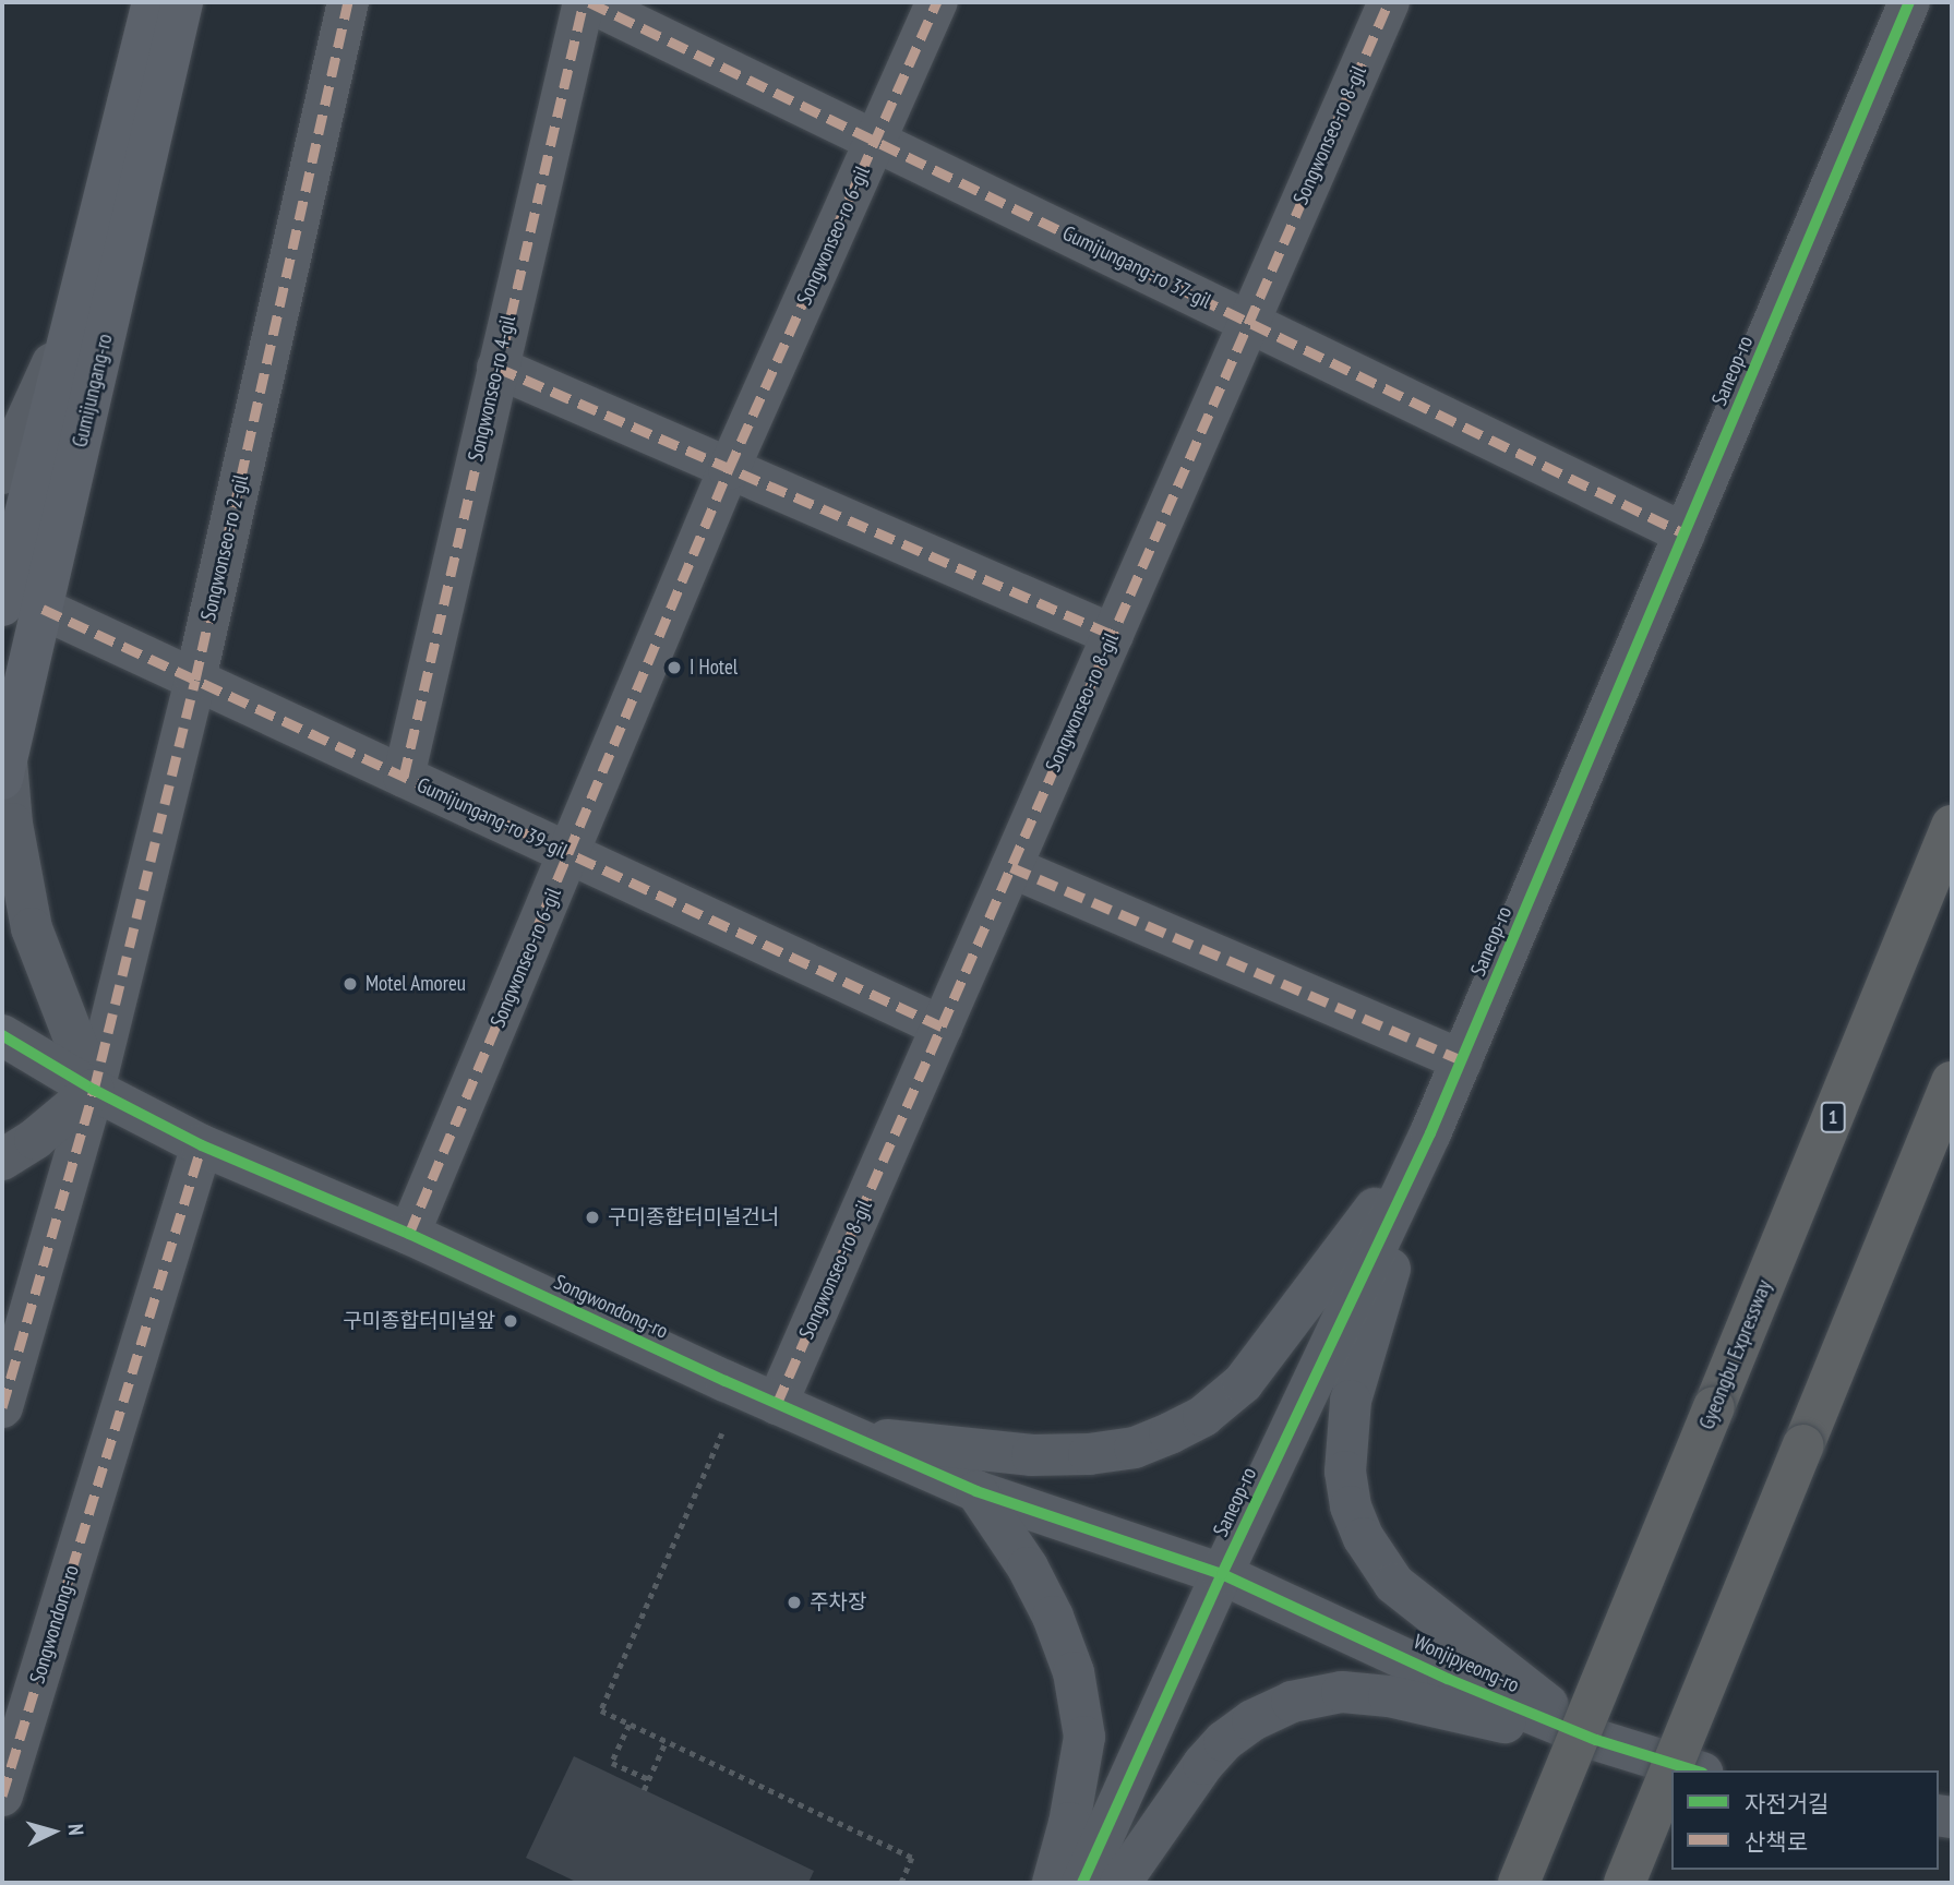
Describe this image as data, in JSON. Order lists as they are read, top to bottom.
{
  "streets": {
    "highway": ["1", "Gyeongbu Expressway"],
    "main road": ["Gumijungang-ro"],
    "street": [
      "Songwonseo-ro 8-gil",
      "Songwonseo-ro 6-gil",
      "Gumijungang-ro 37-gil",
      "Saneop-ro",
      "Songwonseo-ro 4-gil",
      "Songwonseo-ro 2-gil",
      "Gumijungang-ro 39-gil",
      "Songwondong-ro",
      "Wonjipyeong-ro"
    ]
  },
  "crossings": [
    ["Songwonseo-ro 8-gil", "Gumijungang-ro 37-gil"],
    ["Songwonseo-ro 8-gil", "Gumijungang-ro 39-gil"],
    ["Songwonseo-ro 8-gil", "Songwondong-ro"],
    ["Songwonseo-ro 6-gil", "Gumijungang-ro 37-gil"],
    ["Songwonseo-ro 6-gil", "Gumijungang-ro 39-gil"],
    ["Songwonseo-ro 6-gil", "Songwondong-ro"],
    ["Gumijungang-ro 37-gil", "Saneop-ro"],
    ["Gumijungang-ro 37-gil", "Songwonseo-ro 4-gil"],
    ["Saneop-ro", "Songwondong-ro"],
    ["Saneop-ro", "Wonjipyeong-ro"],
    ["Songwonseo-ro 4-gil", "Gumijungang-ro 39-gil"],
    ["Gumijungang-ro", "Gumijungang-ro 39-gil"],
    ["Songwonseo-ro 2-gil", "Gumijungang-ro 39-gil"],
    ["Songwonseo-ro 2-gil", "Songwondong-ro"],
    ["Songwondong-ro", "Wonjipyeong-ro"]
  ],
  "places": [
    "I Hotel",
    "Motel Amoreu",
    "구미종합터미널건너",
    "구미종합터미널앞",
    "주차장"
  ],
  "legend": ["자전거길", "산책로"],
  "north": "right"
}
